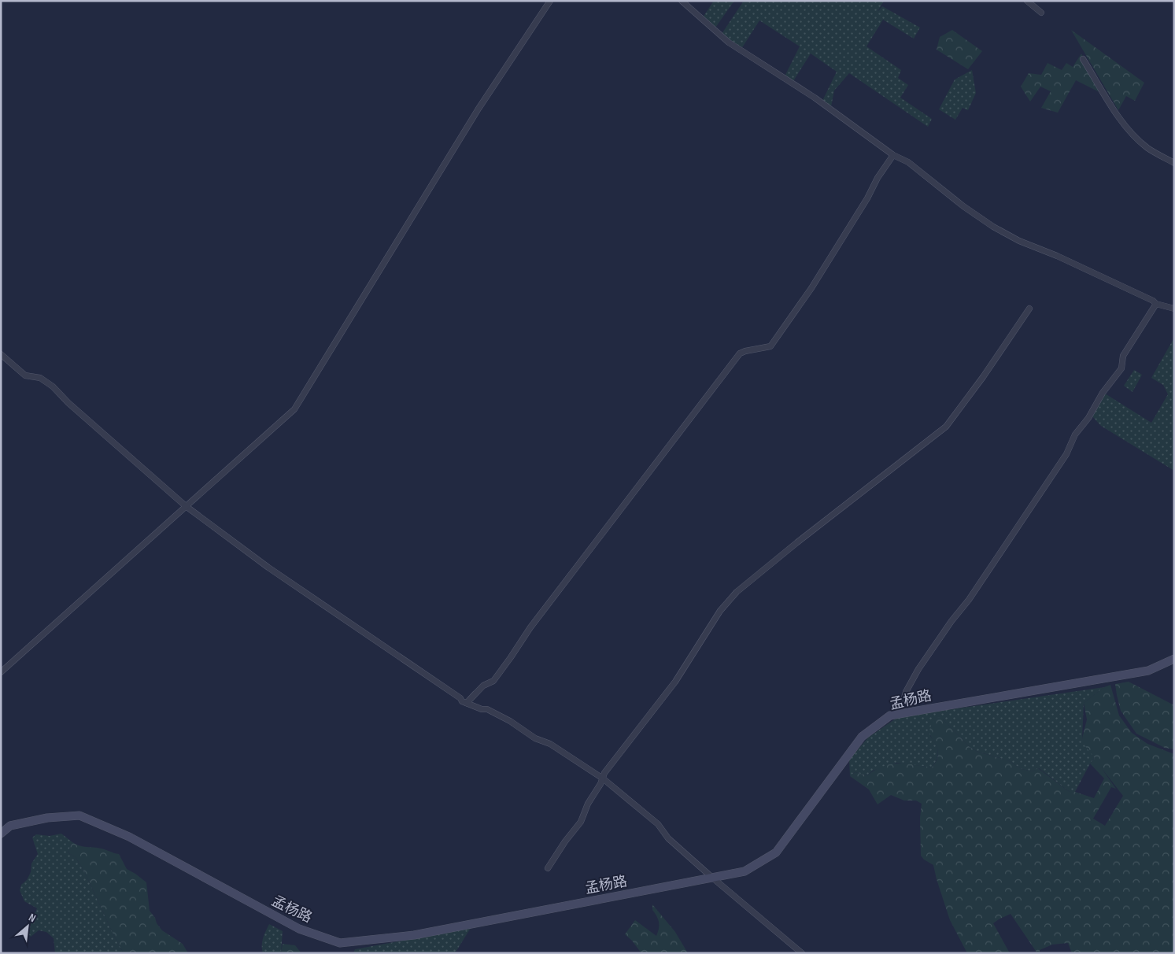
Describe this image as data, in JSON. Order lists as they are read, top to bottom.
{
  "streets": {
    "main road": ["孟杨路"]
  },
  "north": "top right"
}
